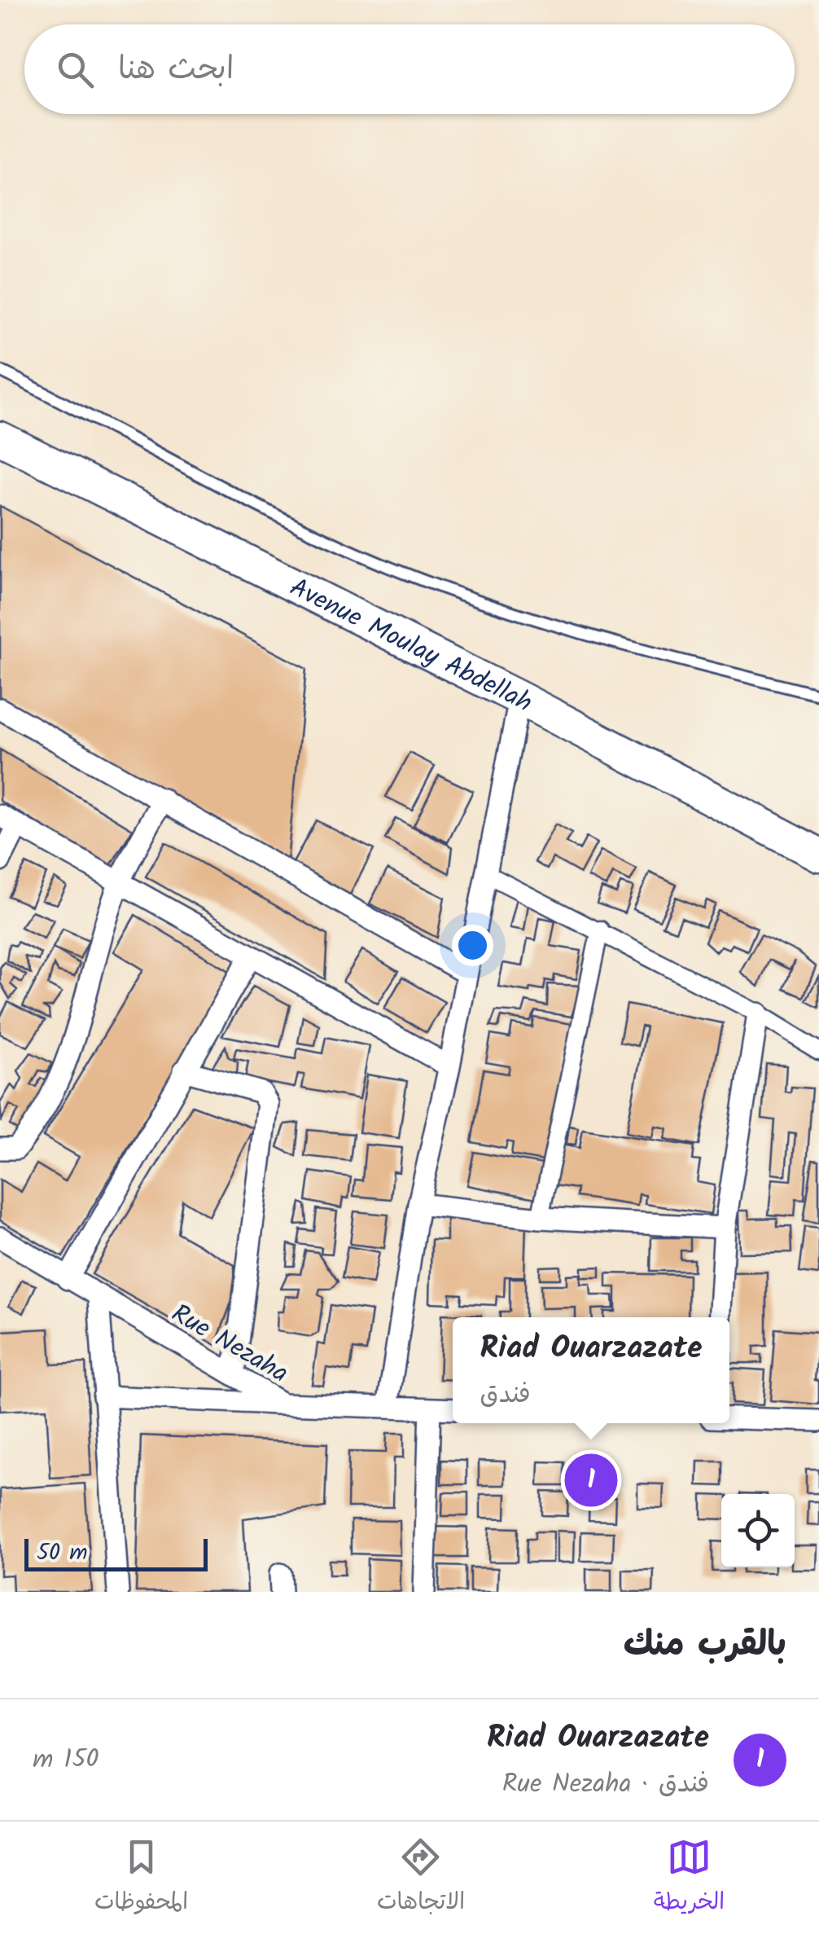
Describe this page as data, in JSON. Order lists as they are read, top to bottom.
{
  "streets": {
    "main road": ["Avenue Moulay Abdellah"],
    "street": ["Rue Nezaha"]
  },
  "scale_bar": "50 m",
  "page": {
    "search": "ابحث هنا",
    "popup": ["Riad Ouarzazate", "فندق"],
    "pins": "1",
    "scale": "50 m",
    "heading": "بالقرب منك",
    "list": [
      {
        "mark": "1",
        "name": "Riad Ouarzazate",
        "note": "فندق · Rue Nezaha",
        "value": "150 m"
      }
    ],
    "nav": ["الخريطة", "الاتجاهات", "المحفوظات"]
  }
}
